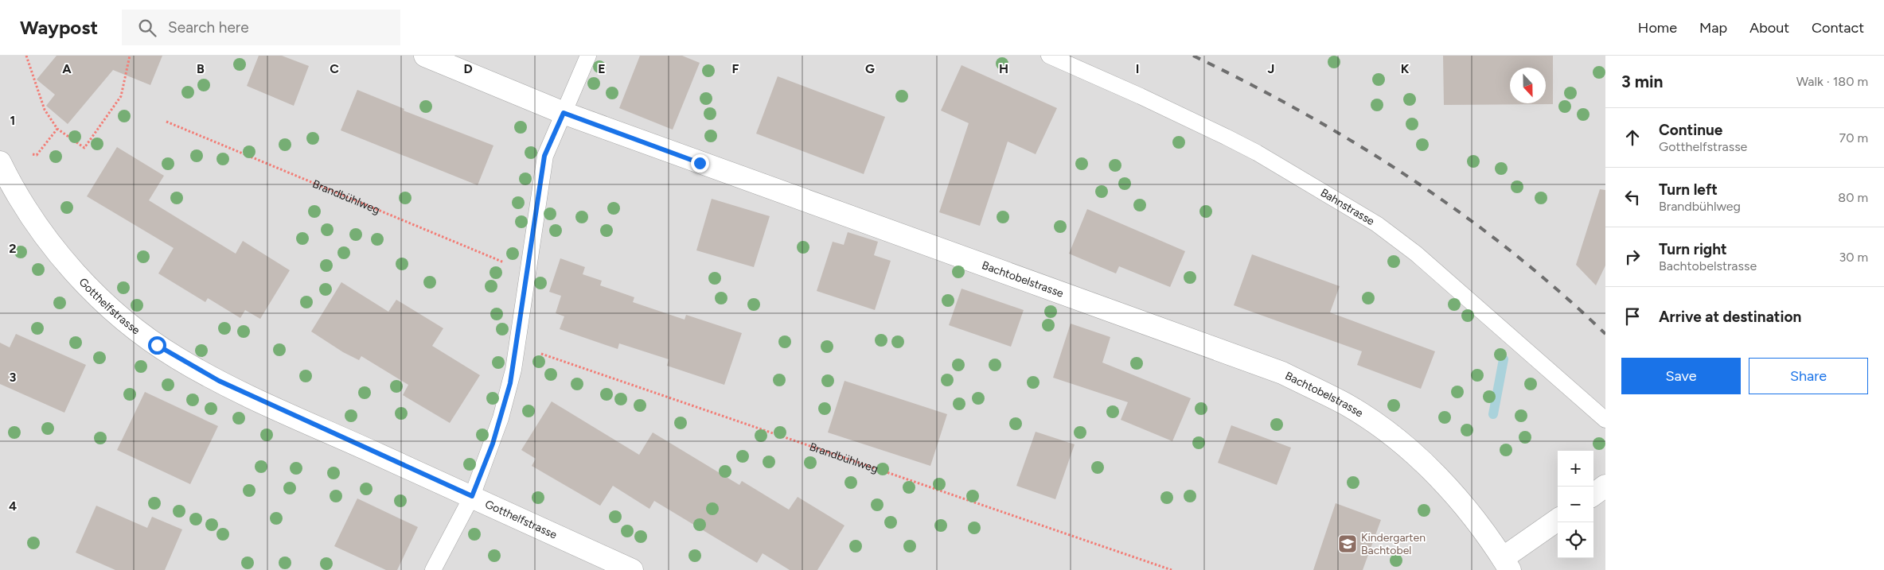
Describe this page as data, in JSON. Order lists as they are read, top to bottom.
{
  "streets": {
    "street": ["Bachtobelstrasse", "Gotthelfstrasse"],
    "lane": ["Bahnstrasse"],
    "path": ["Brandbühlweg"]
  },
  "places": {
    "school or university": ["Kindergarten Bachtobel"]
  },
  "north": "bottom",
  "page": {
    "header": "Waypost",
    "search": "Search here",
    "nav": [
      "Home",
      "Map",
      "About",
      "Contact"
    ],
    "heading": ["3 min", "Walk · 180 m"],
    "list": [
      ["Continue", "Gotthelfstrasse", "70 m"],
      ["Turn left", "Brandbühlweg", "80 m"],
      ["Turn right", "Bachtobelstrasse", "30 m"],
      "Arrive at destination"
    ],
    "buttons": ["Save", "Share"],
    "map_buttons": ["+", "−"]
  },
  "grid": {
    "columns": [
      "A",
      "B",
      "C",
      "D",
      "E",
      "F",
      "G",
      "H",
      "I",
      "J",
      "K"
    ],
    "rows": [
      "1",
      "2",
      "3",
      "4"
    ]
  }
}
